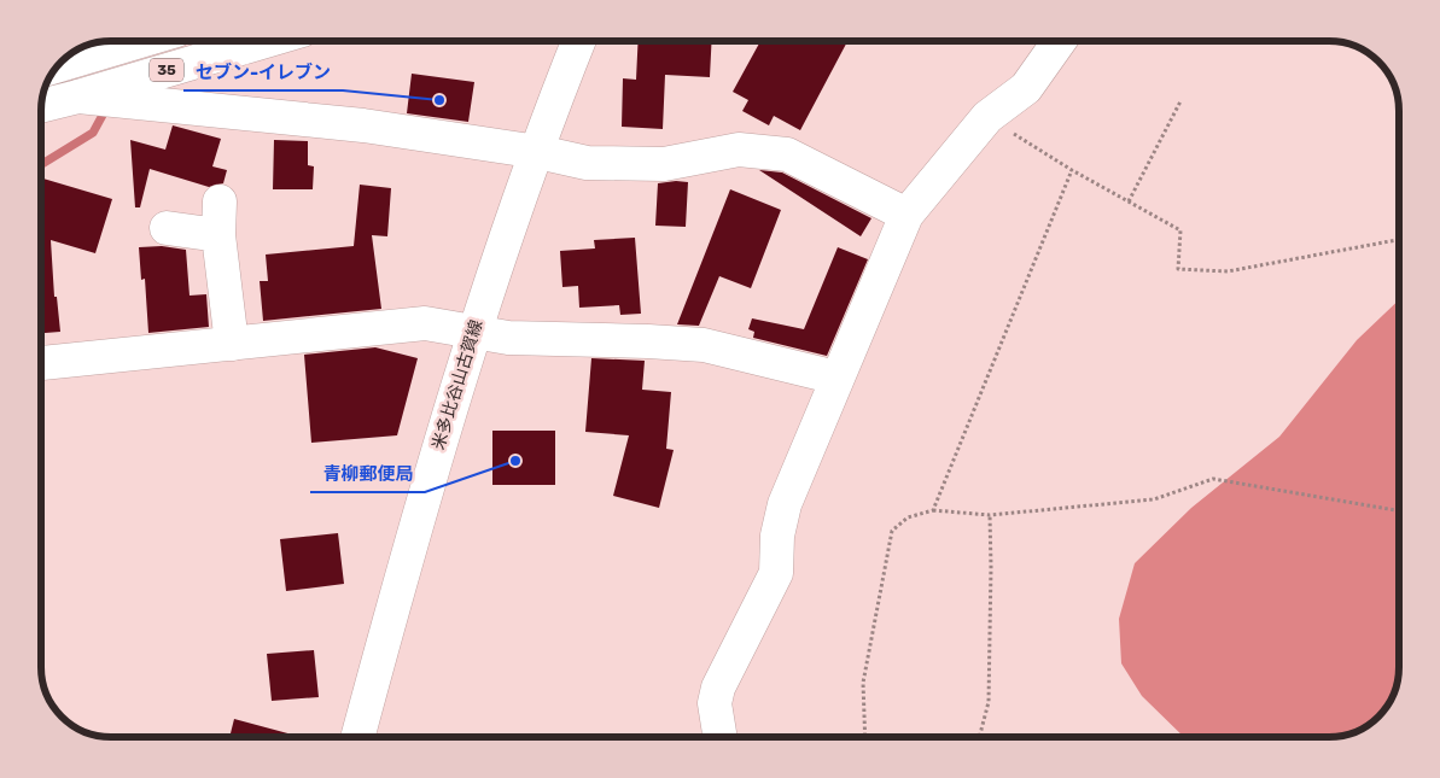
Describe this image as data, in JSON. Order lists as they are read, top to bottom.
{
  "streets": {
    "street": ["35", "米多比谷山古賀線"]
  },
  "places": ["セブン-イレブン", "青柳郵便局"]
}
